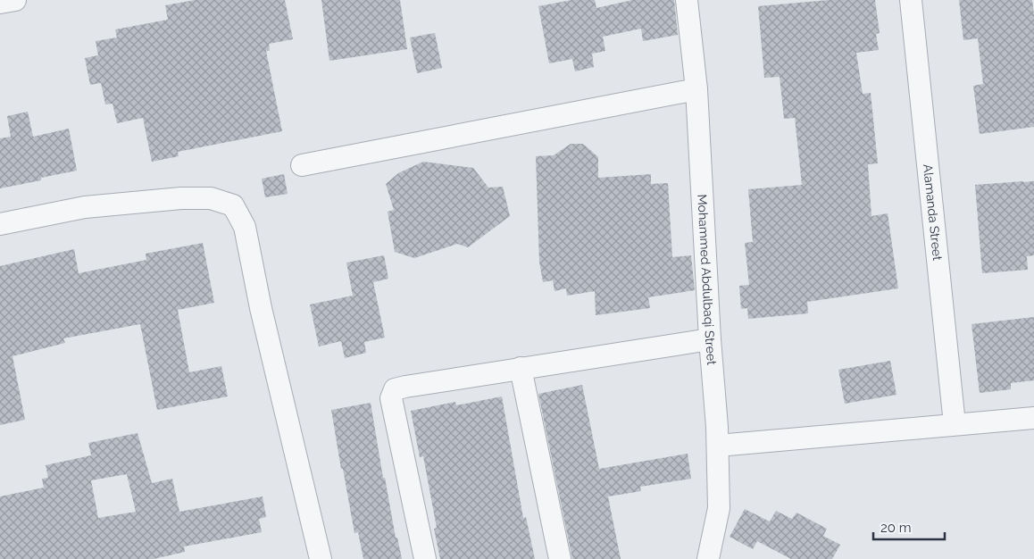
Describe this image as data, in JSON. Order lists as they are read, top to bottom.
{
  "streets": {
    "street": ["Alamanda Street", "Mohammed Abdulbaqi Street"]
  },
  "scale_bar": "20 m"
}
